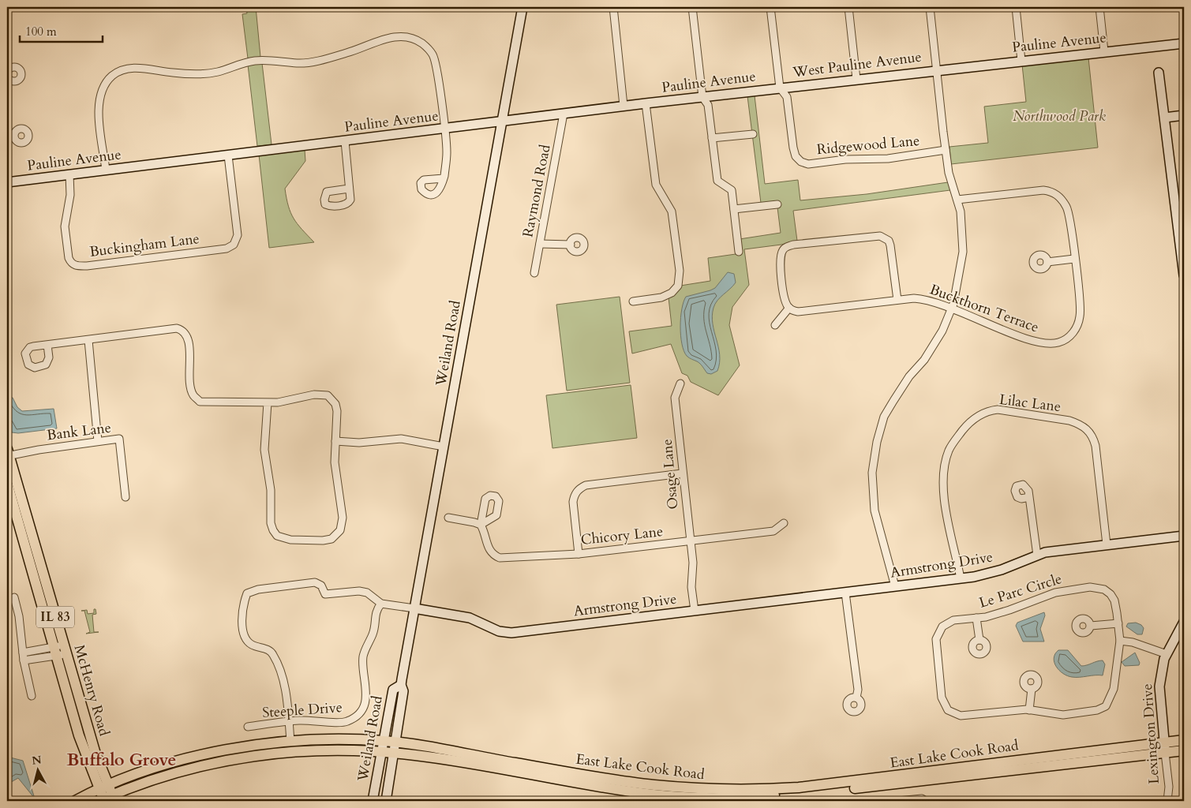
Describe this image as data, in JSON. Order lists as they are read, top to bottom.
{
  "streets": {
    "main road": ["IL 83", "McHenry Road", "East Lake Cook Road"],
    "street": [
      "Pauline Avenue",
      "West Pauline Avenue",
      "Ridgewood Lane",
      "Raymond Road",
      "Buckingham Lane",
      "Buckthorn Terrace",
      "Weiland Road",
      "Lilac Lane",
      "Bank Lane",
      "Osage Lane",
      "Chicory Lane",
      "Armstrong Drive",
      "Le Parc Circle",
      "Steeple Drive",
      "Lexington Drive"
    ]
  },
  "crossings": [
    ["Pauline Avenue", "West Pauline Avenue"],
    ["Pauline Avenue", "Ridgewood Lane"],
    ["Pauline Avenue", "Raymond Road"],
    ["Pauline Avenue", "Buckingham Lane"],
    ["Pauline Avenue", "Weiland Road"],
    ["West Pauline Avenue", "Ridgewood Lane"],
    ["Weiland Road", "Armstrong Drive"],
    ["Weiland Road", "East Lake Cook Road"],
    ["Lilac Lane", "Armstrong Drive"],
    ["Bank Lane", "McHenry Road"],
    ["Osage Lane", "Chicory Lane"],
    ["Osage Lane", "Armstrong Drive"],
    ["Armstrong Drive", "Steeple Drive"],
    ["Armstrong Drive", "East Lake Cook Road"],
    ["McHenry Road", "East Lake Cook Road"],
    ["Lexington Drive", "East Lake Cook Road"]
  ],
  "districts": ["Buffalo Grove"],
  "parks": ["Northwood Park"],
  "scale_bar": "100 m",
  "north": "top"
}
